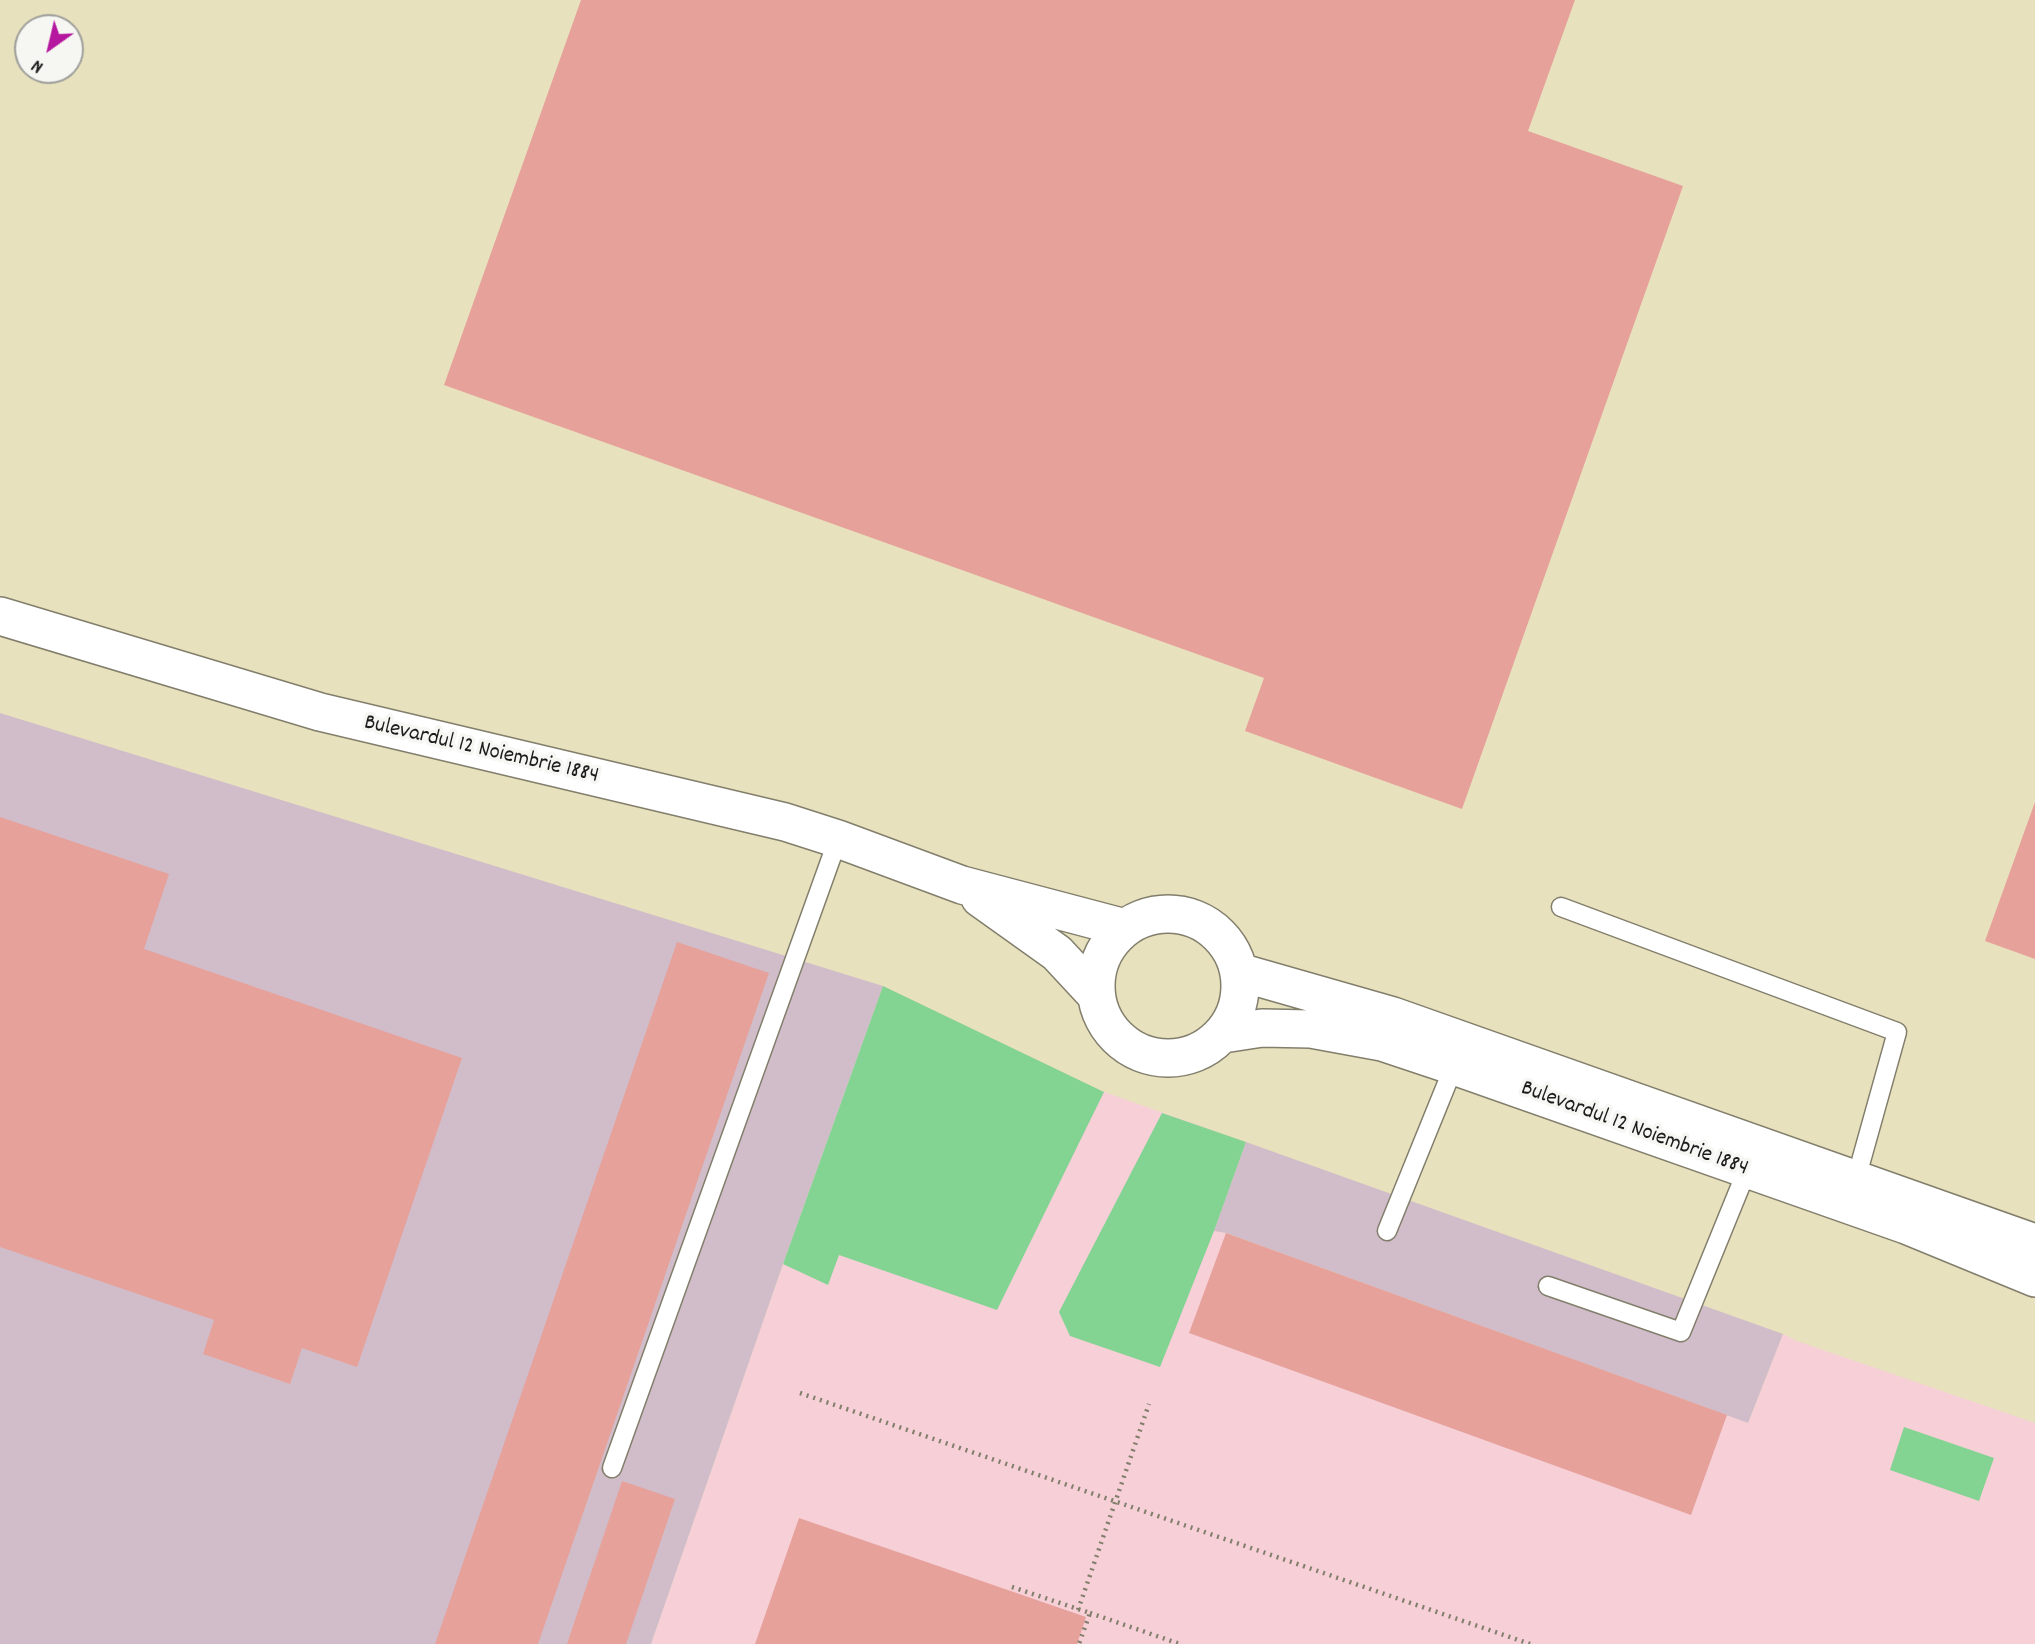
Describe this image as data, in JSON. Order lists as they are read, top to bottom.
{
  "streets": {
    "street": ["Bulevardul 12 Noiembrie 1884"]
  },
  "north": "bottom left"
}
